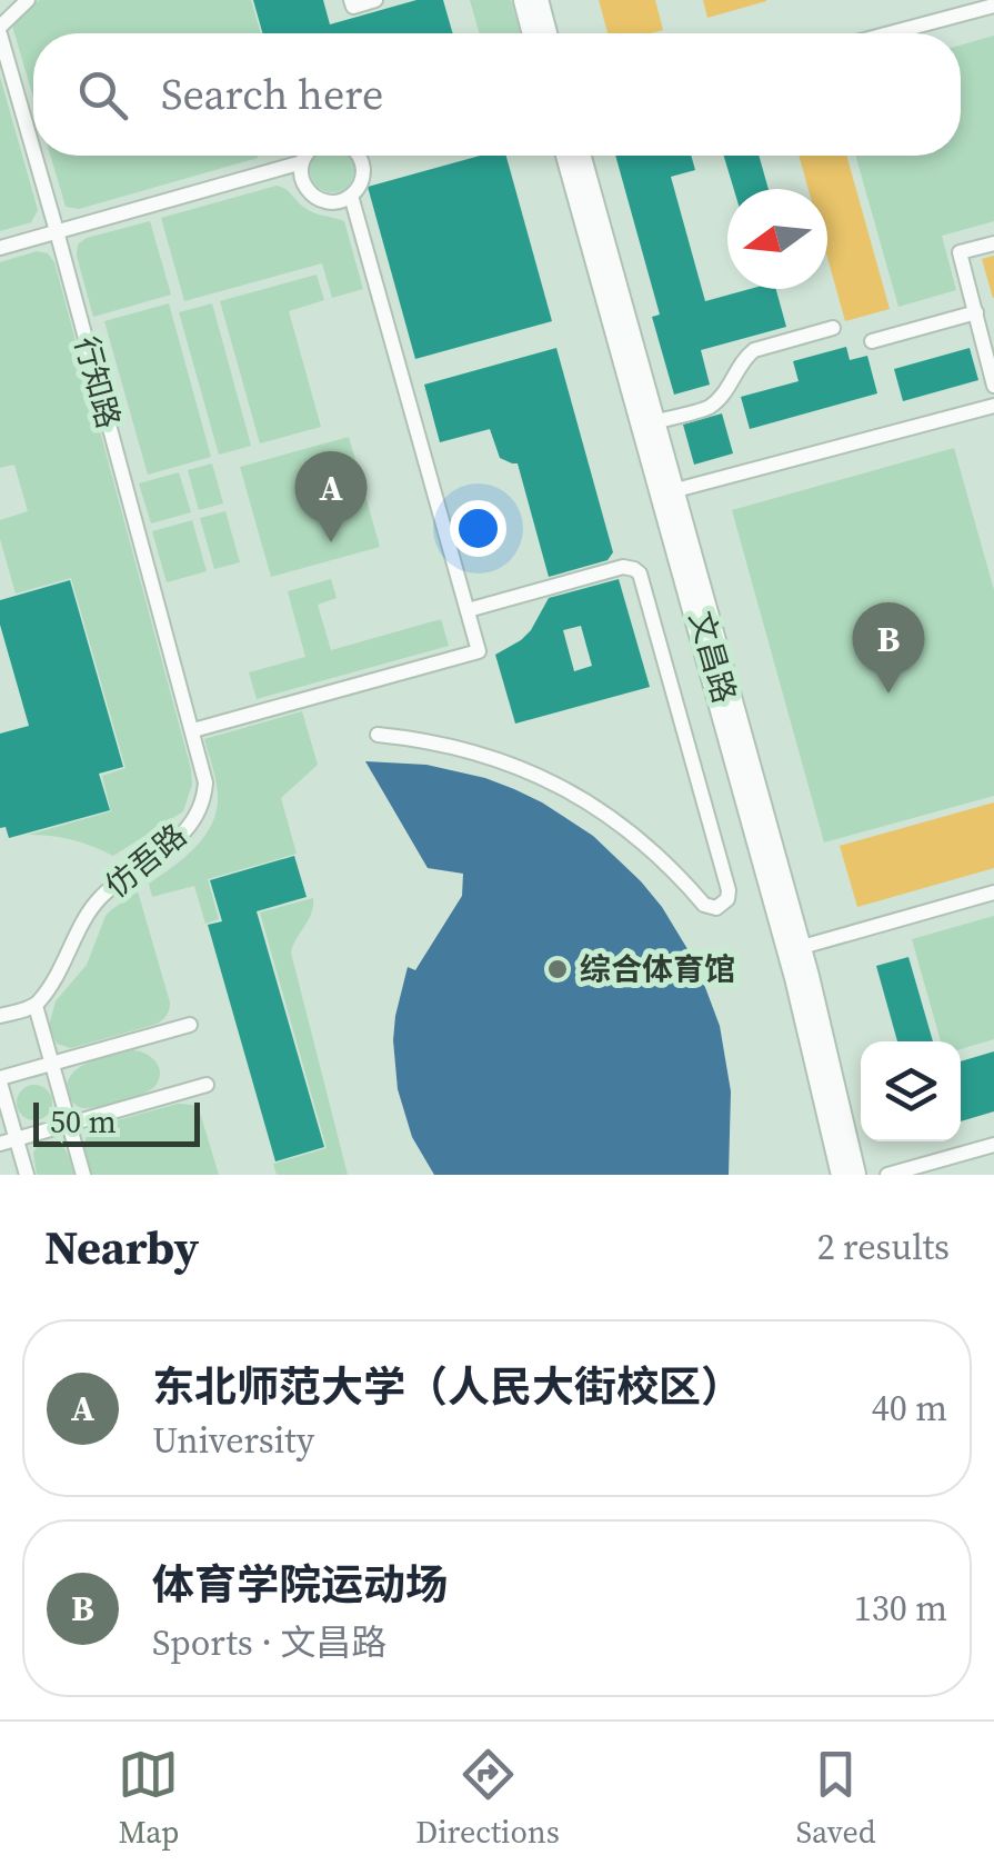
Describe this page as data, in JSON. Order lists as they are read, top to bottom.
{
  "streets": {
    "street": ["文昌路"],
    "lane": ["行知路", "仿吾路"]
  },
  "crossings": [
    ["行知路", "仿吾路"]
  ],
  "places": ["综合体育馆"],
  "scale_bar": "50 m",
  "north": "left",
  "page": {
    "search": "Search here",
    "pins": ["A", "B"],
    "scale": "50 m",
    "heading": ["Nearby", "2 results"],
    "list": [
      {
        "mark": "A",
        "name": "东北师范大学（人民大街校区）",
        "note": "University",
        "value": "40 m"
      },
      {
        "mark": "B",
        "name": "体育学院运动场",
        "note": "Sports · 文昌路",
        "value": "130 m"
      }
    ],
    "nav": ["Map", "Directions", "Saved"]
  }
}
